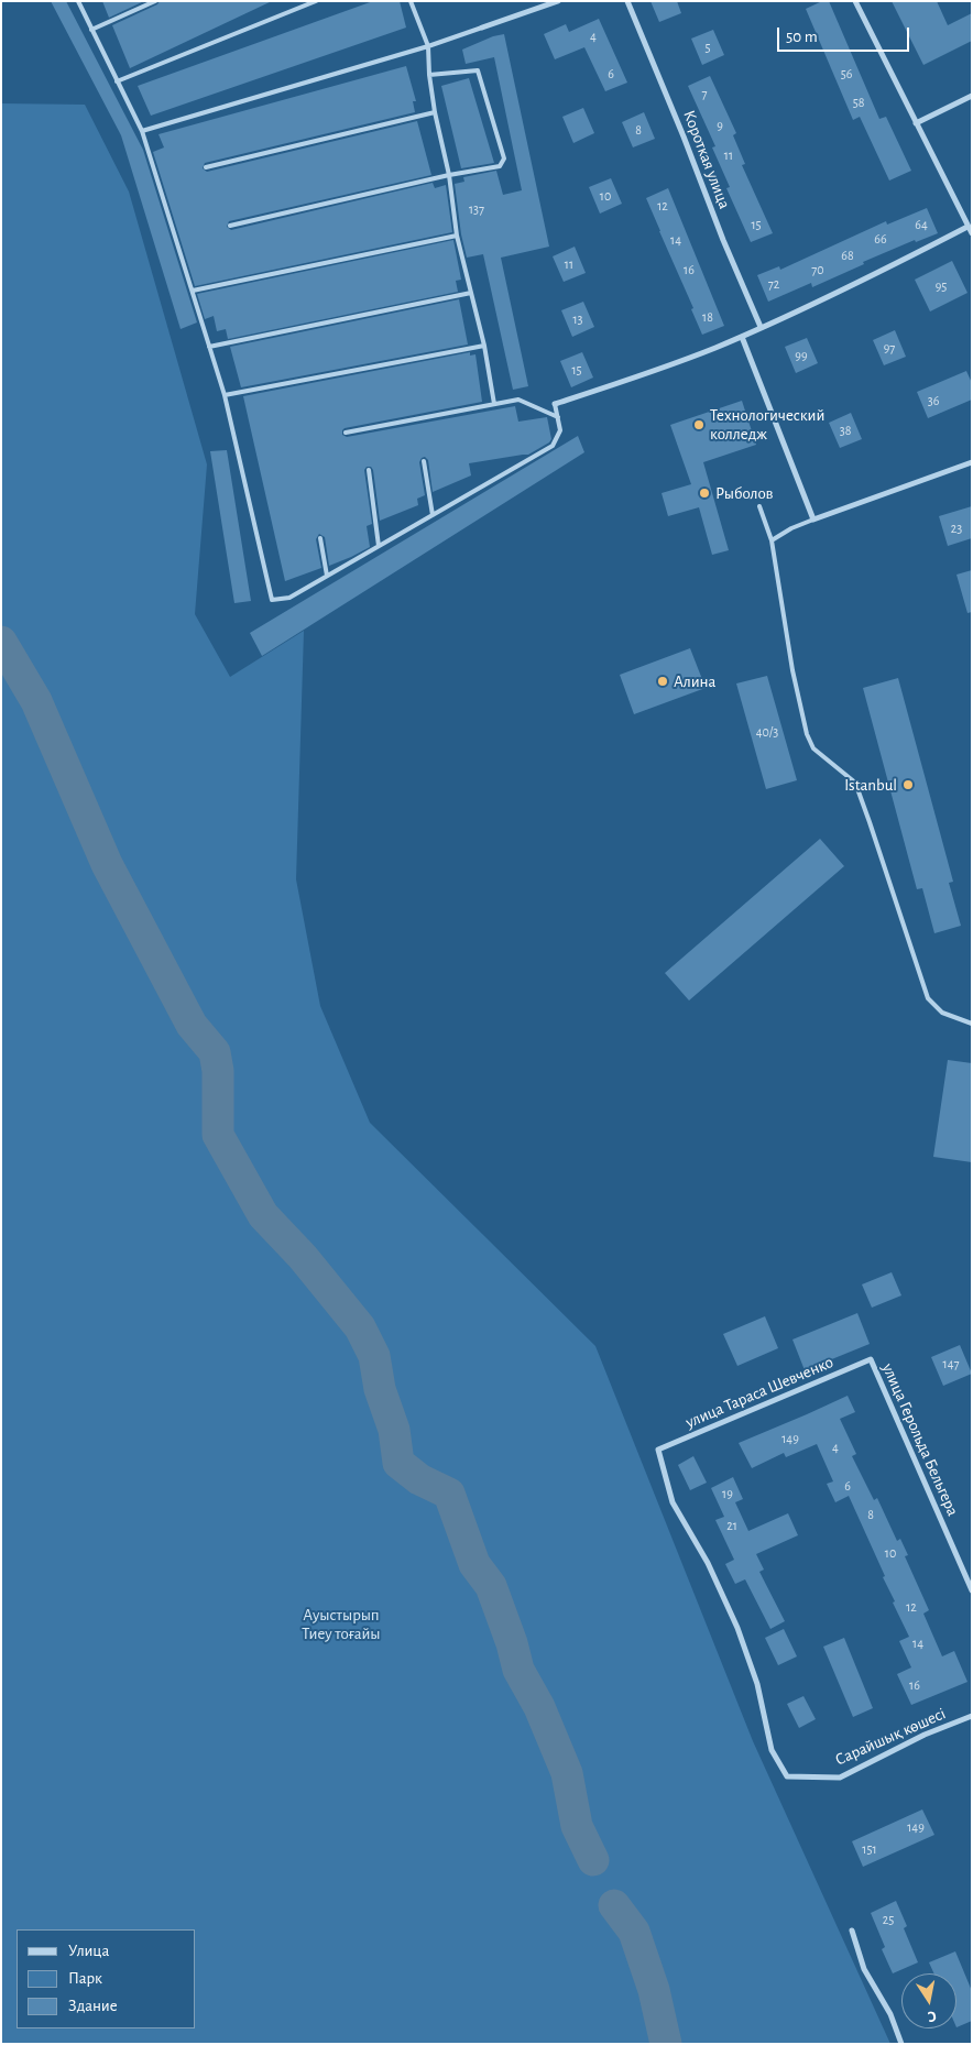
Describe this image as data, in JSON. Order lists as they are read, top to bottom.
{
  "streets": {
    "street": [
      "Короткая улица",
      "улица Тараса Шевченко",
      "улица Герольда Бельгера",
      "Сарайшық көшесі"
    ]
  },
  "crossings": [
    ["улица Тараса Шевченко", "улица Герольда Бельгера"],
    ["улица Тараса Шевченко", "Сарайшық көшесі"]
  ],
  "parks": ["Ауыстырып Тиеу тоғайы"],
  "places": [
    "Технологический колледж",
    "Рыболов",
    "Алина",
    "Istanbul"
  ],
  "house_numbers": [
    "4",
    "5",
    "6",
    "56",
    "7",
    "58",
    "9",
    "8",
    "11",
    "10",
    "12",
    "137",
    "15",
    "64",
    "66",
    "14",
    "68",
    "11",
    "16",
    "70",
    "72",
    "95",
    "18",
    "13",
    "97",
    "99",
    "15",
    "36",
    "38",
    "23",
    "40/3",
    "147",
    "149",
    "4",
    "6",
    "19",
    "8",
    "21",
    "10",
    "12",
    "14",
    "16",
    "149",
    "151",
    "25"
  ],
  "legend": ["Улица", "Парк", "Здание"],
  "scale_bar": "50 m",
  "north": "bottom"
}
